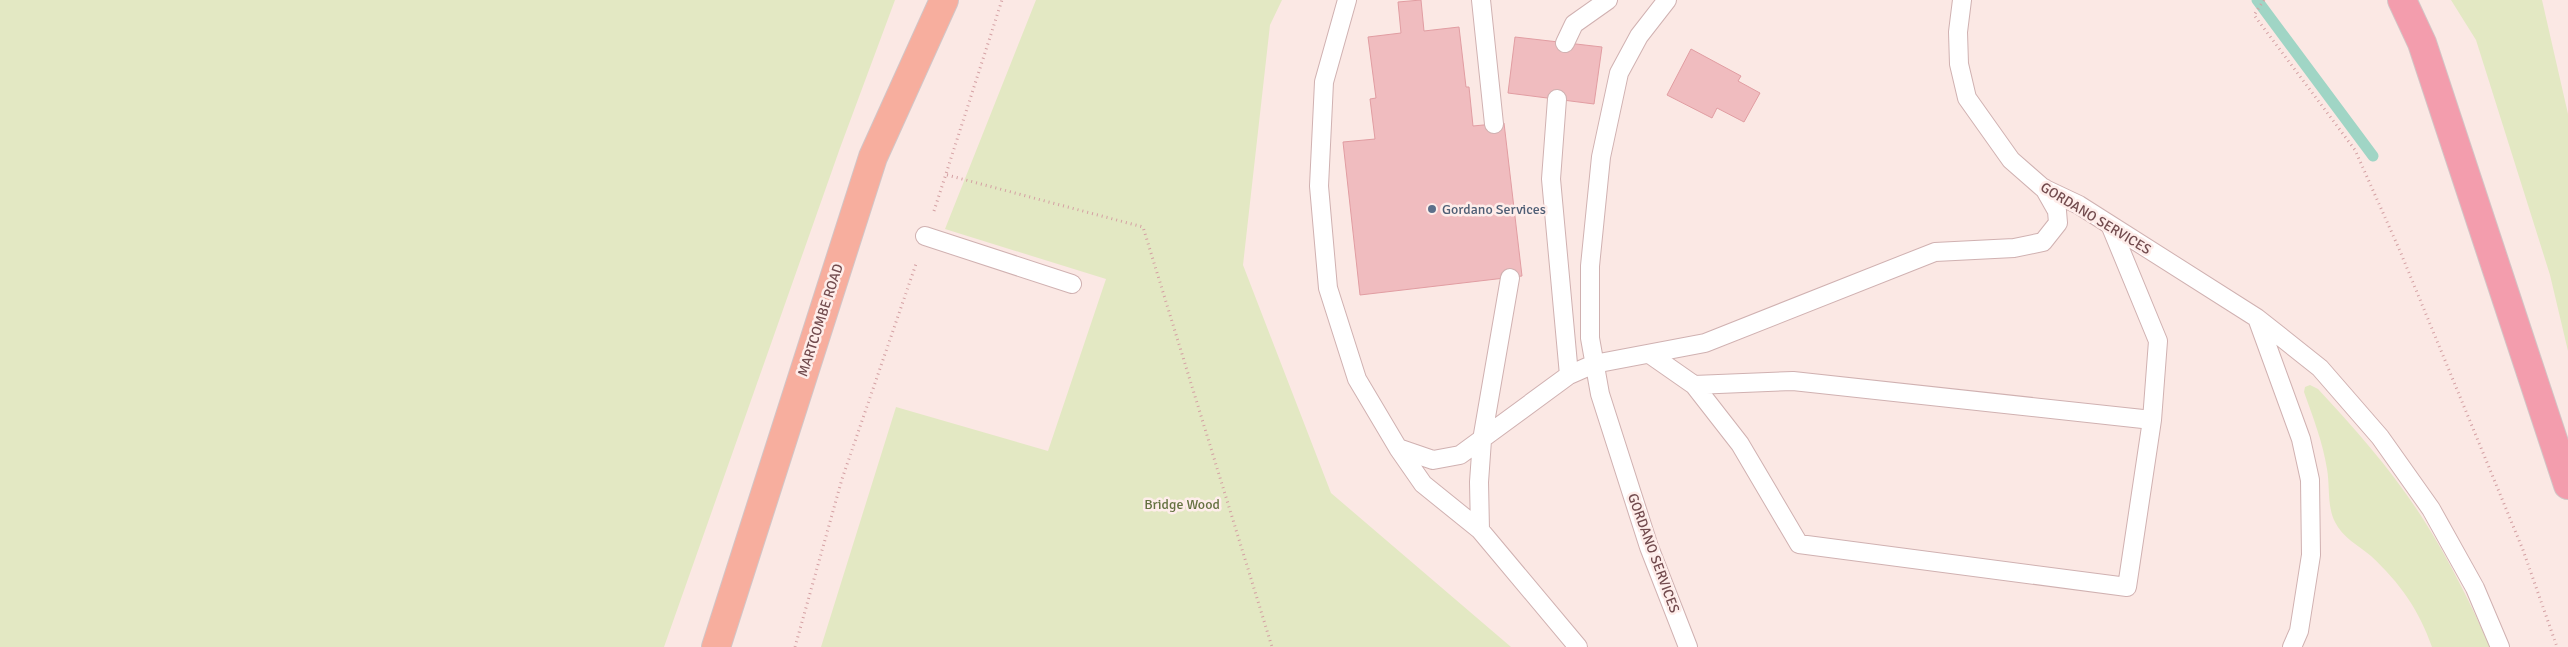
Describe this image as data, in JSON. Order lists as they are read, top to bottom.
{
  "streets": {
    "main road": ["MARTCOMBE ROAD"],
    "lane": ["GORDANO SERVICES"]
  },
  "parks": ["Bridge Wood"],
  "places": ["Gordano Services"]
}
